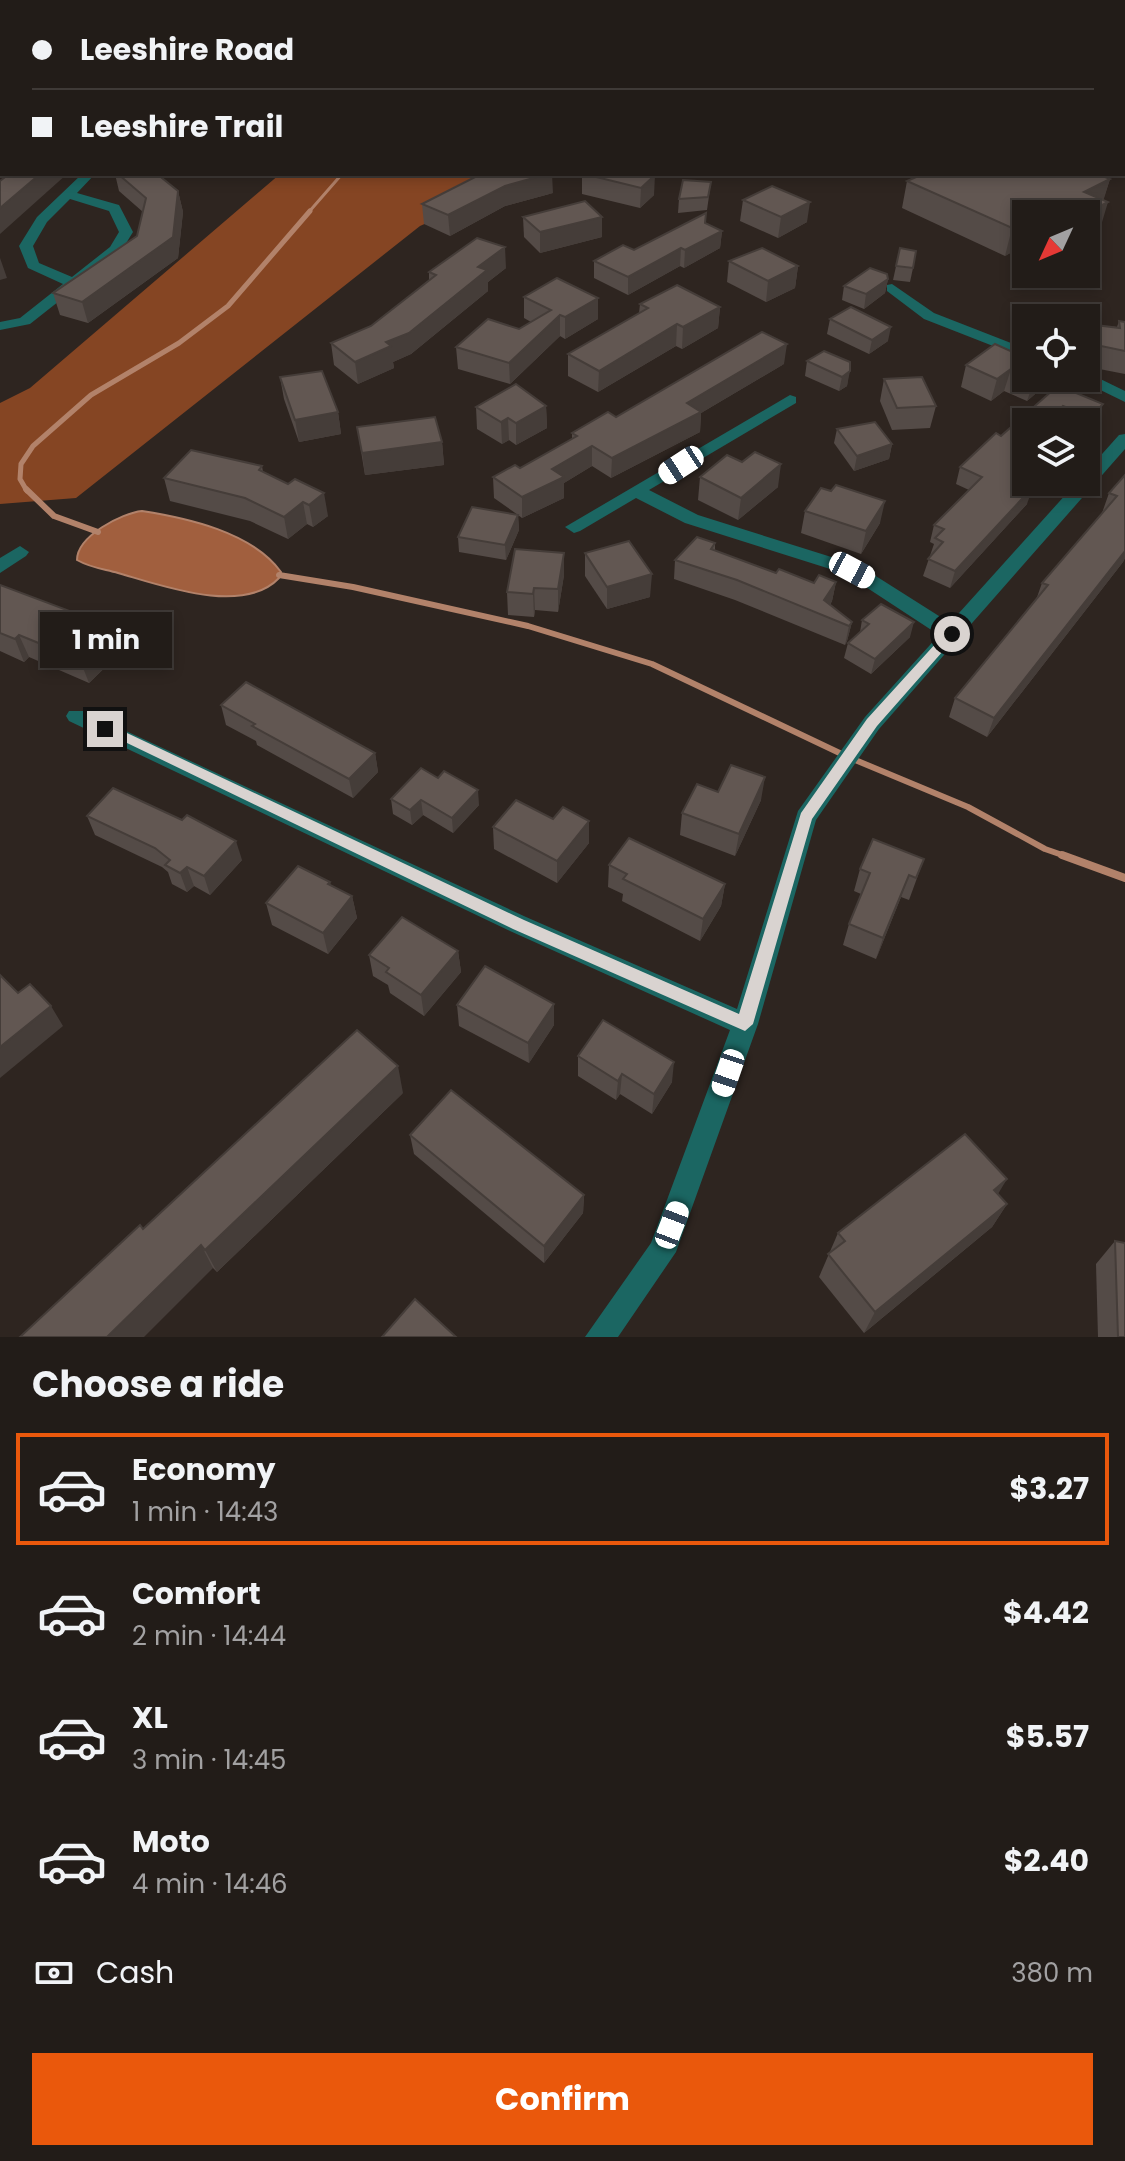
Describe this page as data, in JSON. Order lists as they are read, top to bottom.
{
  "north": "bottom left",
  "page": {
    "banner": ["Leeshire Road", "Leeshire Trail"],
    "bubble": "1 min",
    "heading": "Choose a ride",
    "list": [
      {
        "name": "Economy",
        "note": "1 min · 14:43",
        "value": "$3.27"
      },
      {
        "name": "Comfort",
        "note": "2 min · 14:44",
        "value": "$4.42"
      },
      {
        "name": "XL",
        "note": "3 min · 14:45",
        "value": "$5.57"
      },
      {
        "name": "Moto",
        "note": "4 min · 14:46",
        "value": "$2.40"
      }
    ],
    "pay": ["Cash", "380 m"],
    "buttons": "Confirm"
  }
}
